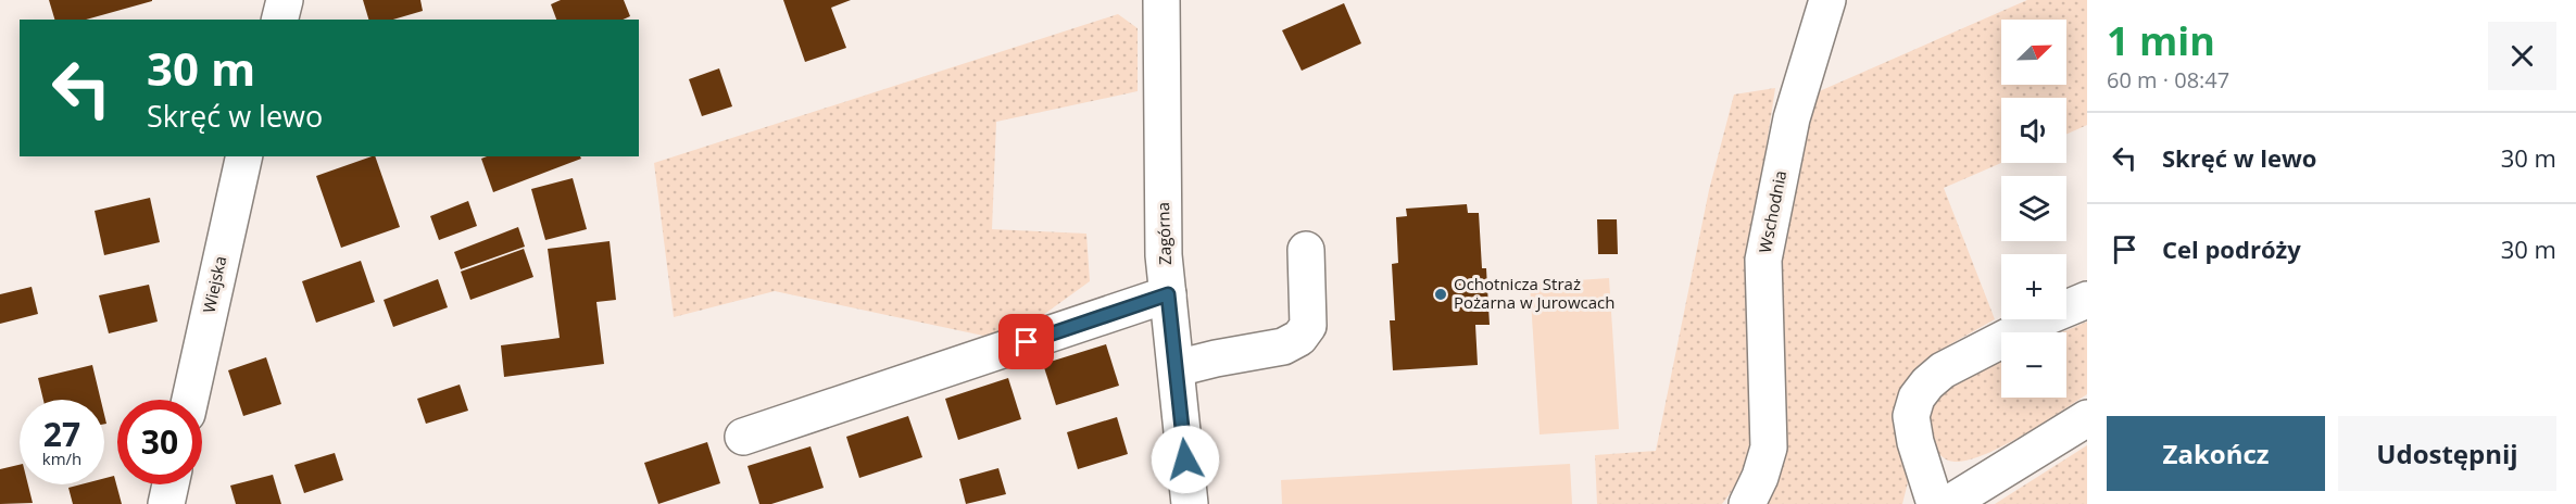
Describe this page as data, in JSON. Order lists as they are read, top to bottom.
{
  "streets": {
    "street": ["Wschodnia", "Zagórna", "Wiejska"]
  },
  "places": ["Ochotnicza Straż Pożarna w Jurowcach"],
  "north": "top right",
  "page": {
    "heading": ["1 min", "60 m · 08:47"],
    "map_buttons": ["+", "−"],
    "turn": ["30 m", "Skręć w lewo"],
    "list": [
      {
        "name": "Skręć w lewo",
        "value": "30 m"
      },
      {
        "name": "Cel podróży",
        "value": "30 m"
      }
    ],
    "speed": "27 km/h",
    "limit": "30",
    "buttons": ["Zakończ", "Udostępnij"]
  }
}
